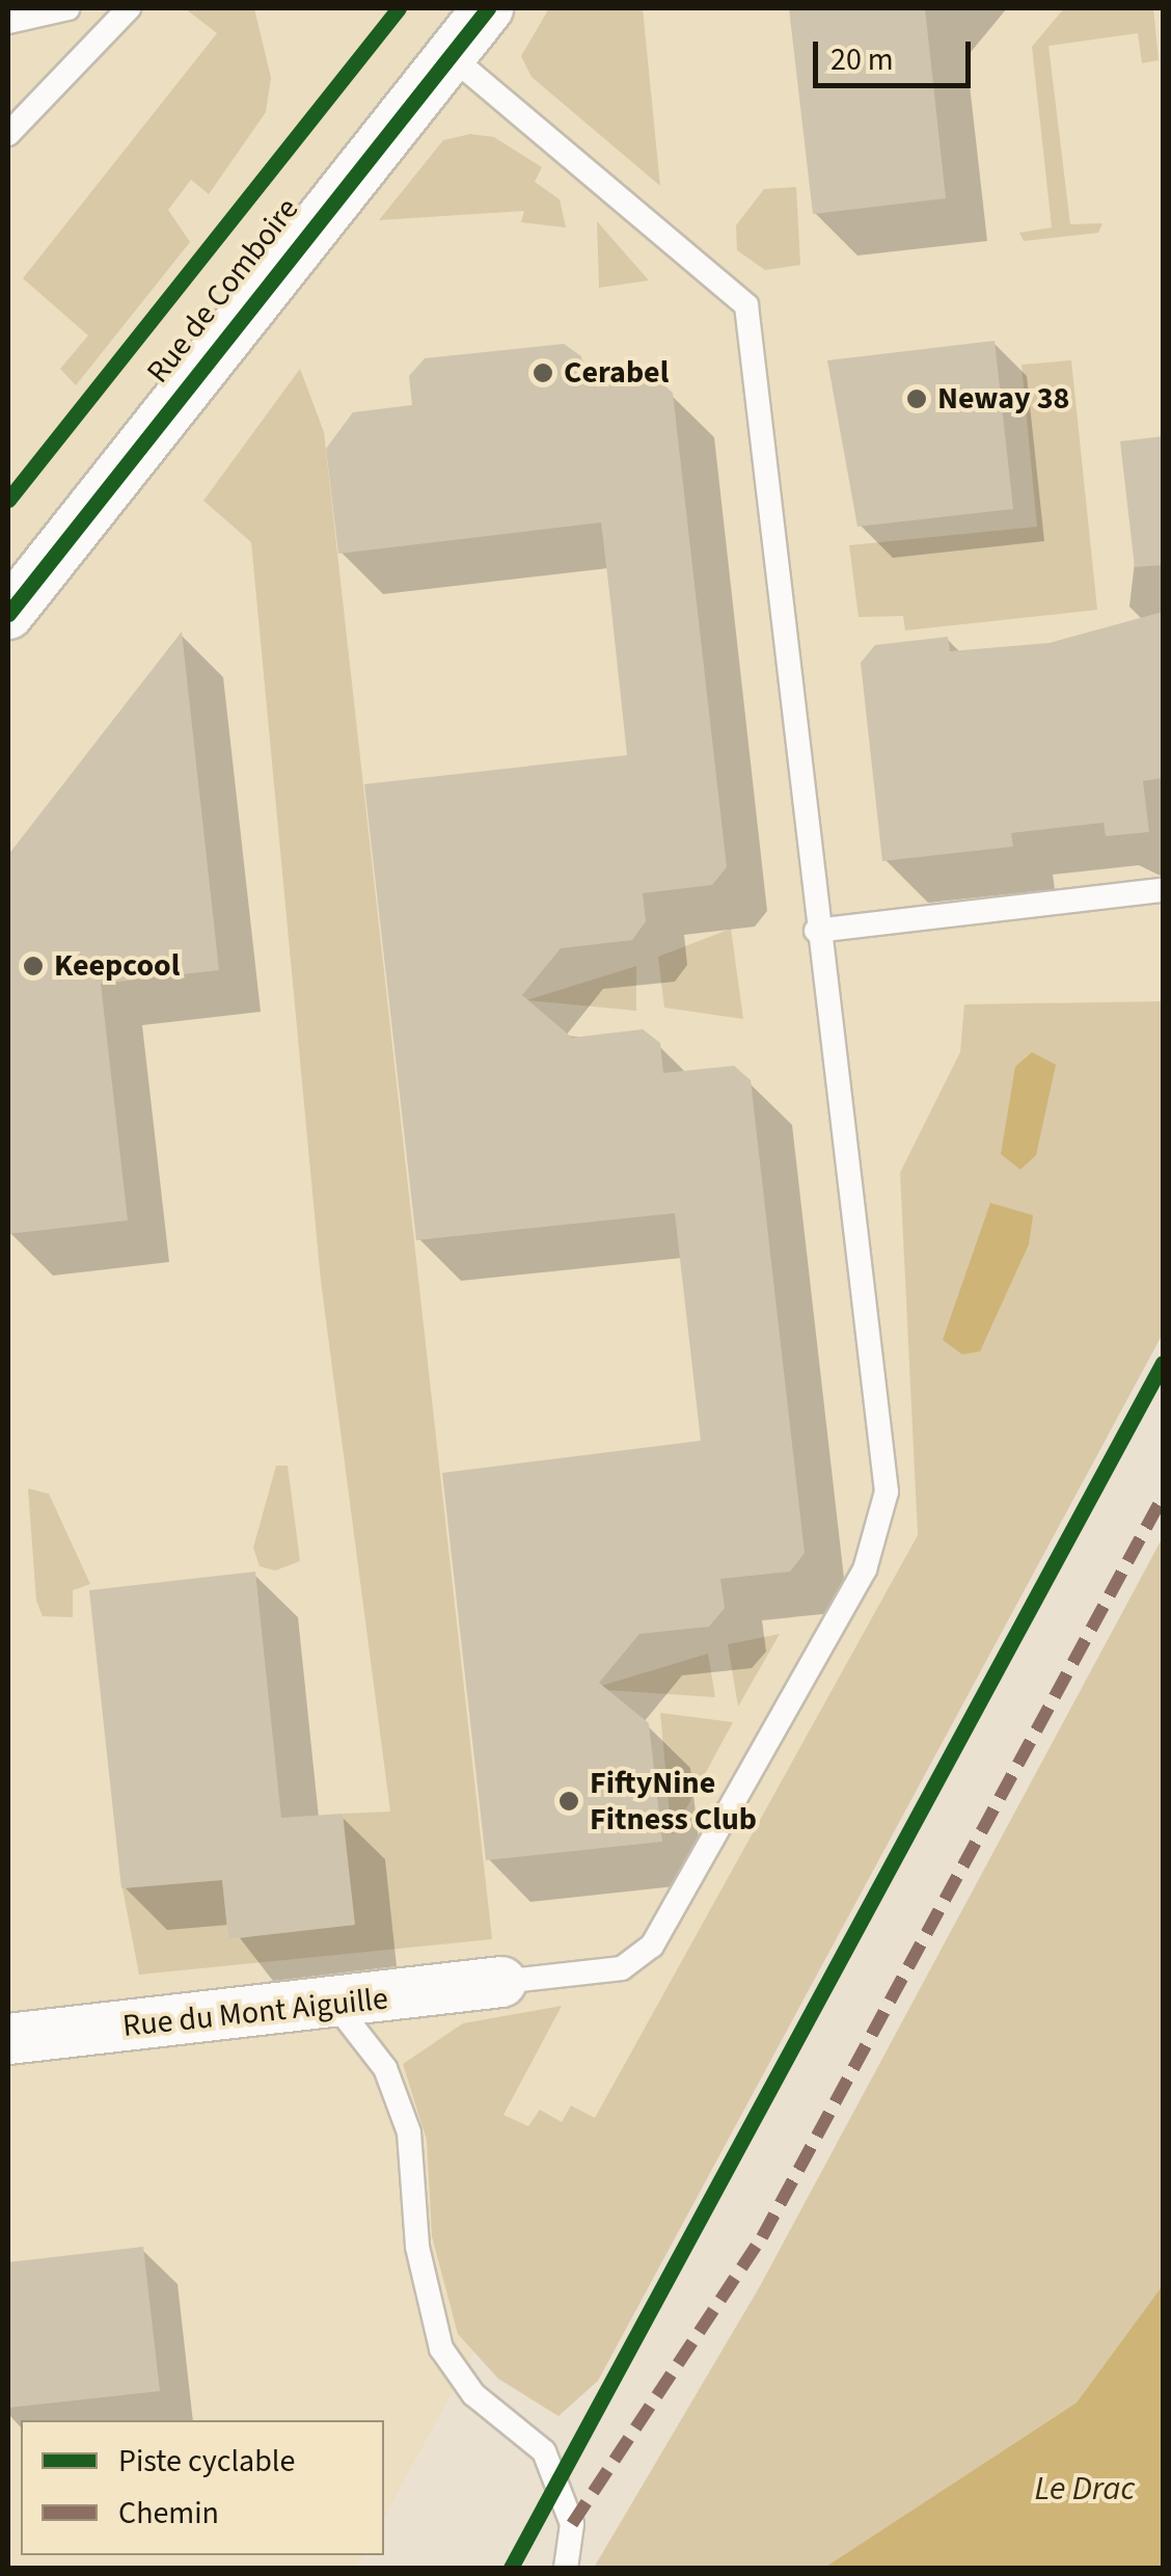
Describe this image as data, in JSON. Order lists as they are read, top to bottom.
{
  "streets": {
    "street": ["Rue de Comboire", "Rue du Mont Aiguille"]
  },
  "water": ["Le Drac"],
  "places": [
    "Cerabel",
    "Neway 38",
    "Keepcool",
    "FiftyNine Fitness Club"
  ],
  "legend": ["Piste cyclable", "Chemin"],
  "scale_bar": "20 m"
}
